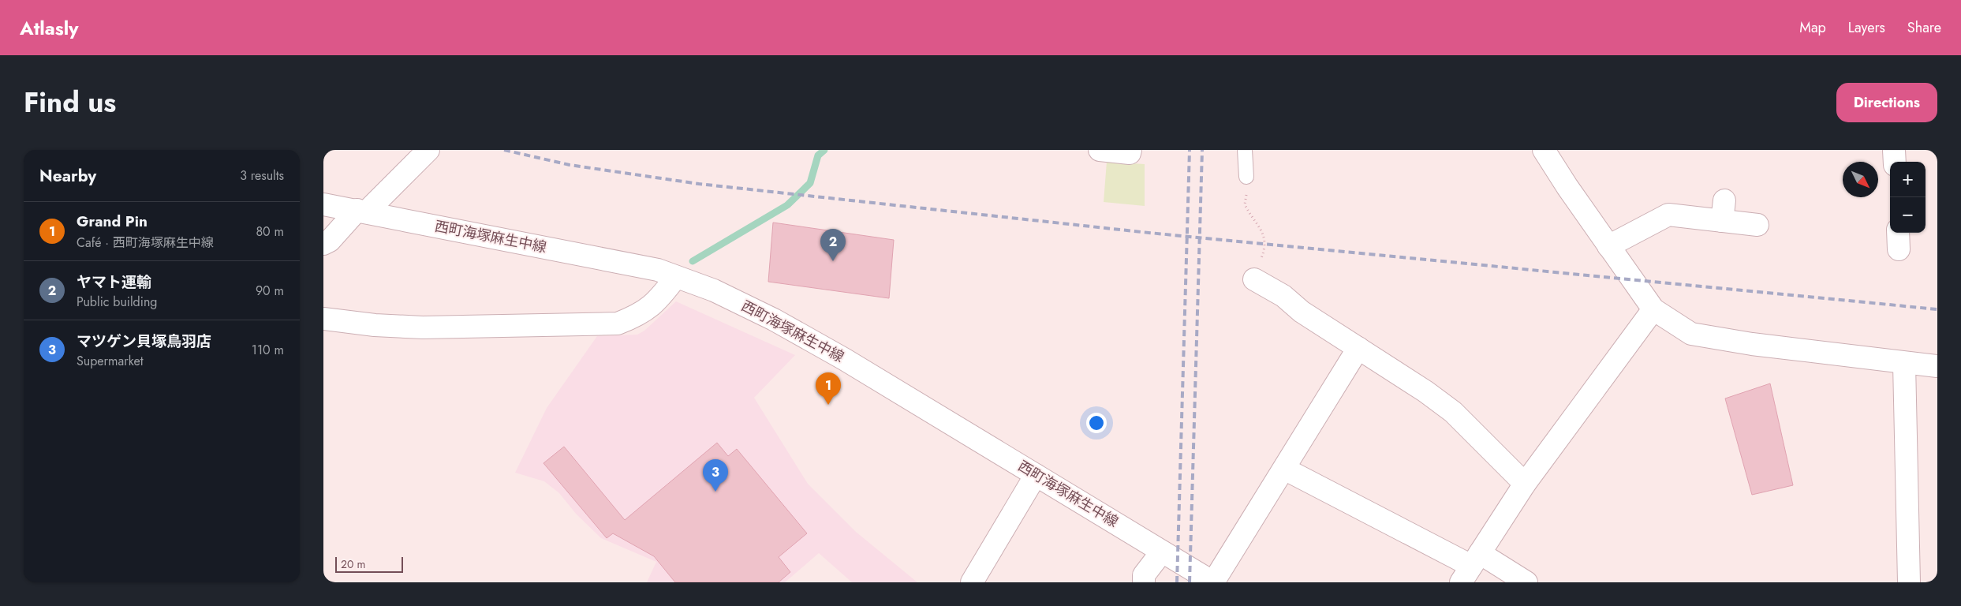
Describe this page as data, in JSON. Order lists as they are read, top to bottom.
{
  "streets": {
    "street": ["西町海塚麻生中線"]
  },
  "scale_bar": "20 m",
  "north": "bottom right",
  "page": {
    "header": "Atlasly",
    "nav": ["Map", "Layers", "Share"],
    "title": "Find us",
    "buttons": "Directions",
    "heading": ["Nearby", "3 results"],
    "map_buttons": ["+", "−"],
    "list": [
      {
        "mark": "1",
        "name": "Grand Pin",
        "note": "Café · 西町海塚麻生中線",
        "value": "80 m"
      },
      {
        "mark": "2",
        "name": "ヤマト運輸",
        "note": "Public building",
        "value": "90 m"
      },
      {
        "mark": "3",
        "name": "マツゲン貝塚鳥羽店",
        "note": "Supermarket",
        "value": "110 m"
      }
    ],
    "pins": ["2", "1", "3"],
    "scale": "20 m"
  }
}
